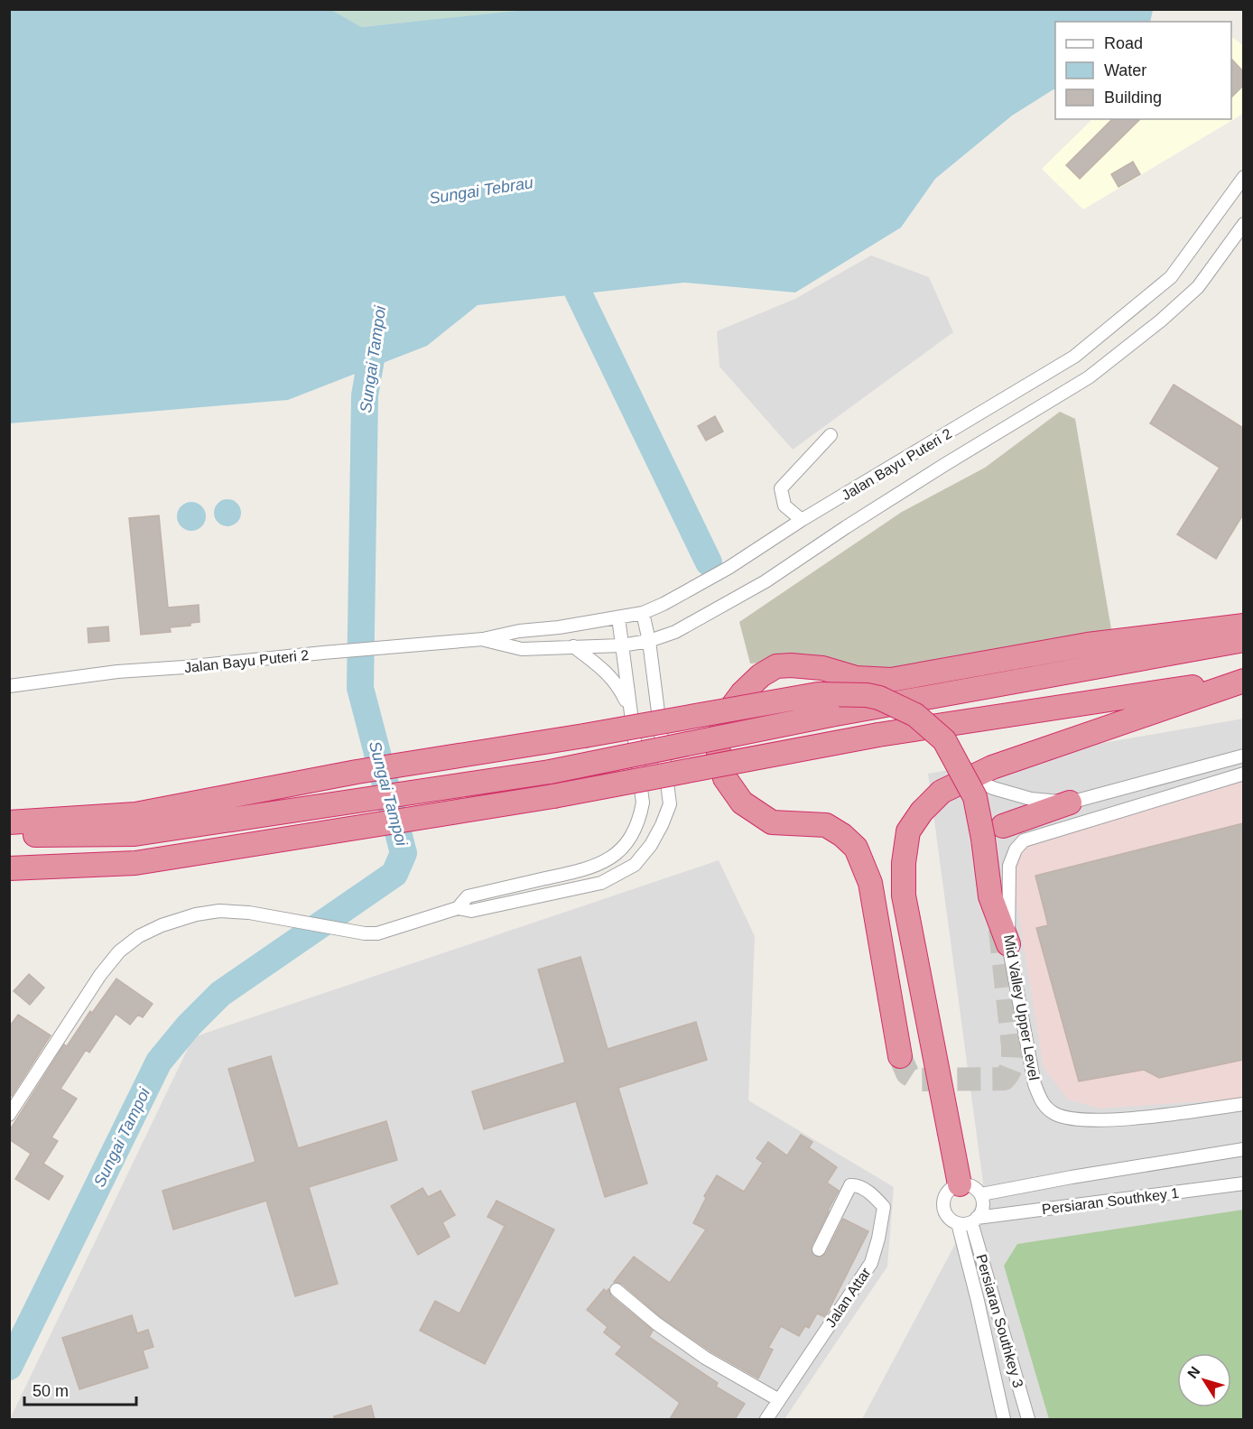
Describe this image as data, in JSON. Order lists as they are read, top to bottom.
{
  "streets": {
    "street": [
      "Jalan Bayu Puteri 2",
      "Mid Valley Upper Level",
      "Persiaran Southkey 1",
      "Jalan Attar",
      "Persiaran Southkey 3"
    ]
  },
  "crossings": [
    ["Persiaran Southkey 1", "Persiaran Southkey 3"]
  ],
  "water": ["Sungai Tebrau", "Sungai Tampoi"],
  "legend": ["Road", "Water", "Building"],
  "scale_bar": "50 m",
  "north": "top left"
}
